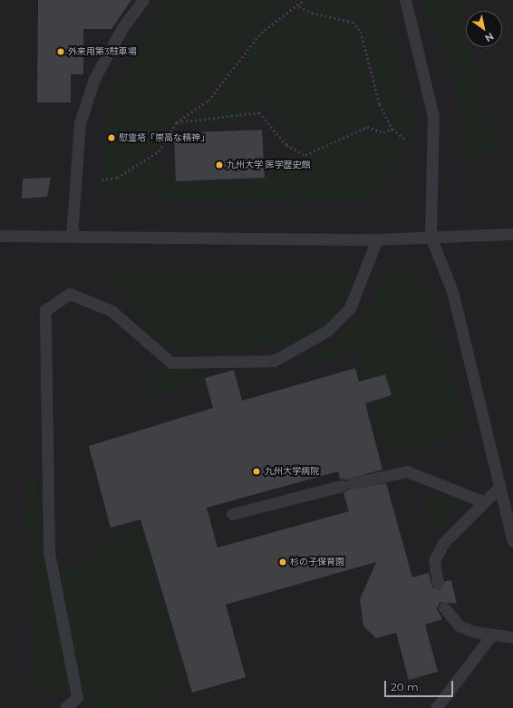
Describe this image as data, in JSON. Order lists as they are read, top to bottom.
{
  "places": [
    "外来用第3駐車場",
    "慰霊塔「崇高な精神」",
    "九州大学 医学歴史館",
    "九州大学病院",
    "杉の子保育園"
  ],
  "scale_bar": "20 m",
  "north": "bottom right"
}
